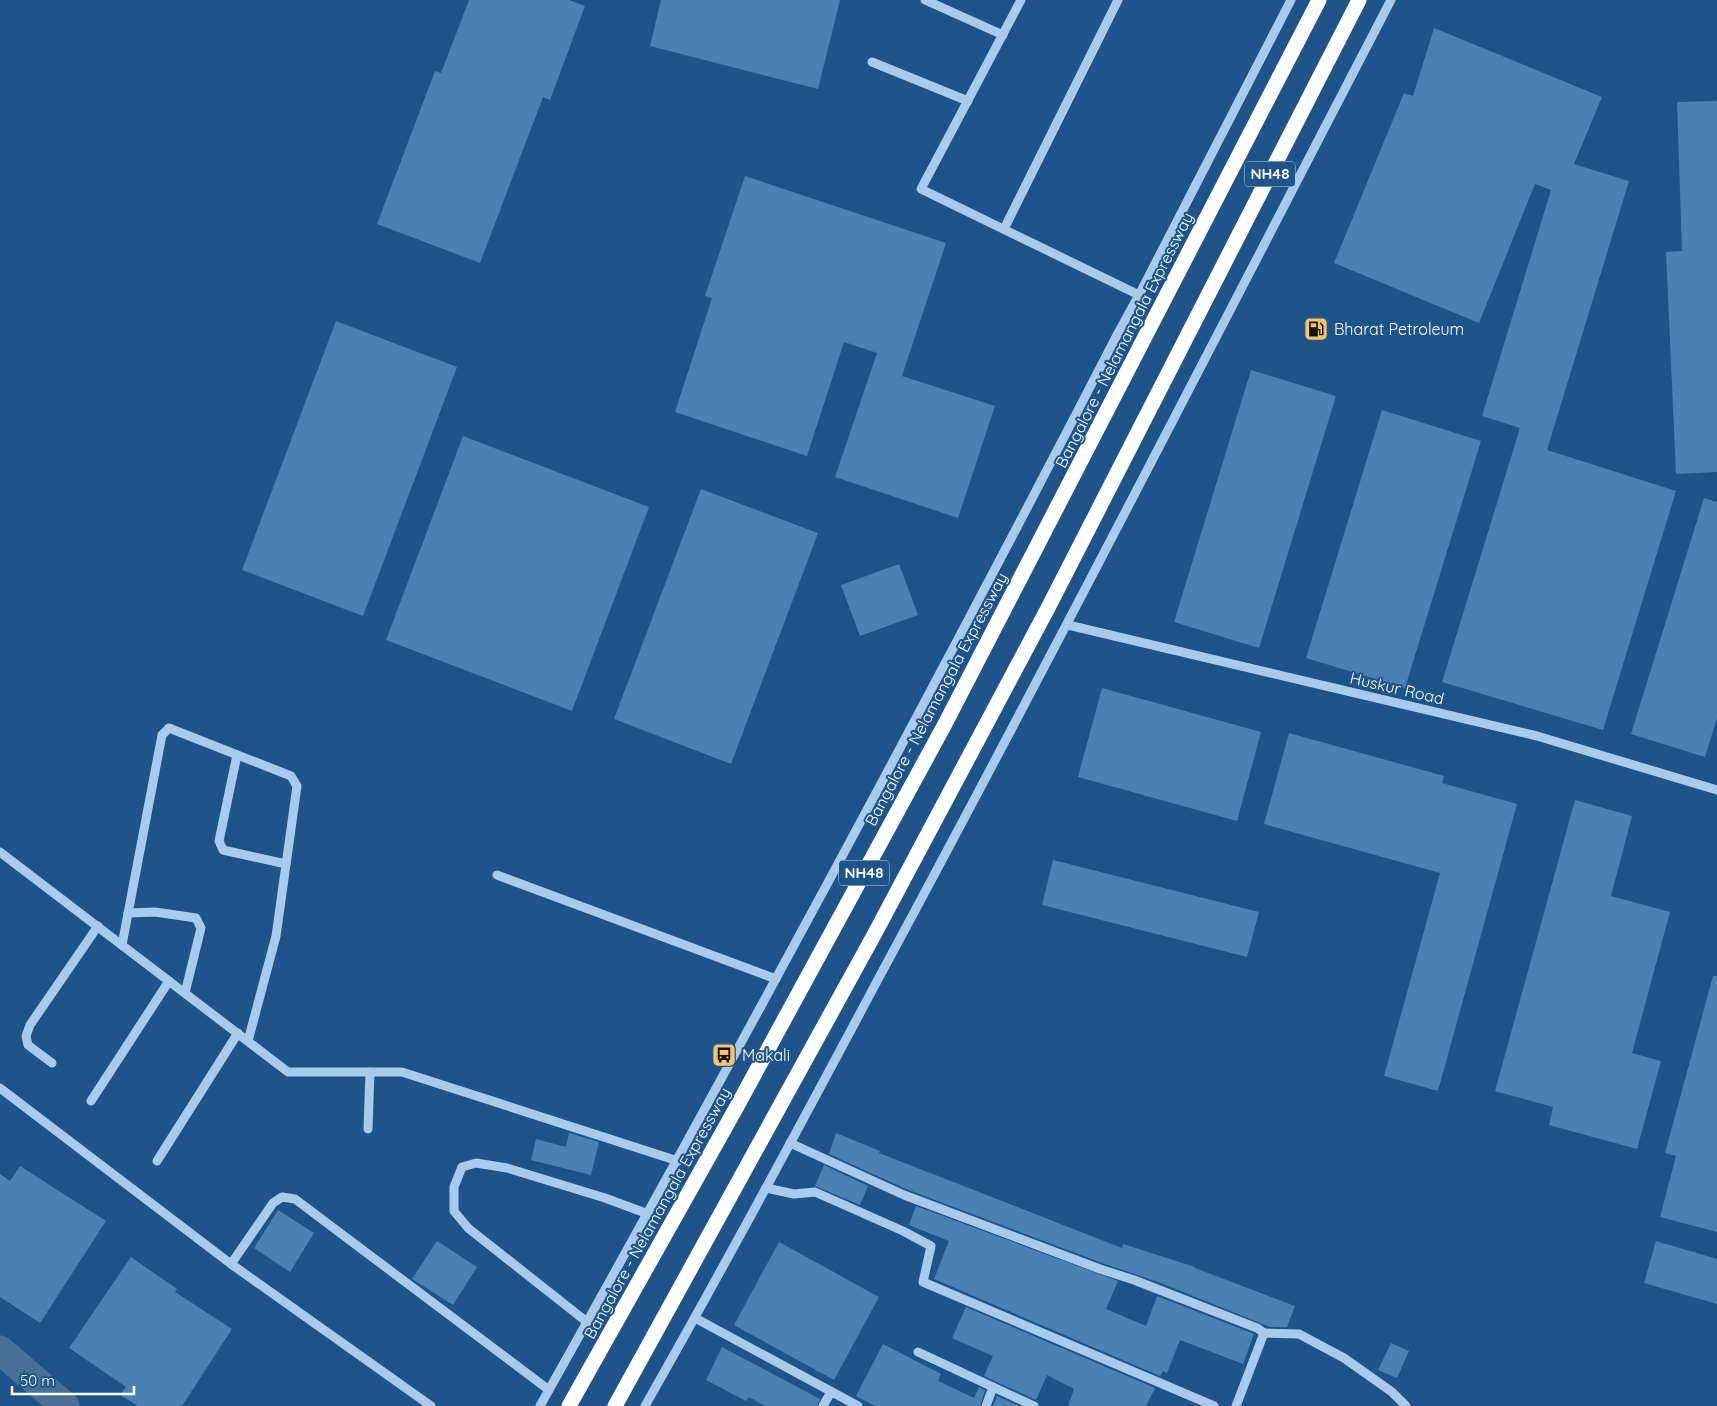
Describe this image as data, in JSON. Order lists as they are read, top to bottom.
{
  "streets": {
    "highway": ["NH48", "Bangalore - Nelamangala Expressway"],
    "street": ["Huskur Road"]
  },
  "places": {
    "fuel station": ["Bharat Petroleum"],
    "bus stop": ["Makali"]
  },
  "scale_bar": "50 m"
}
